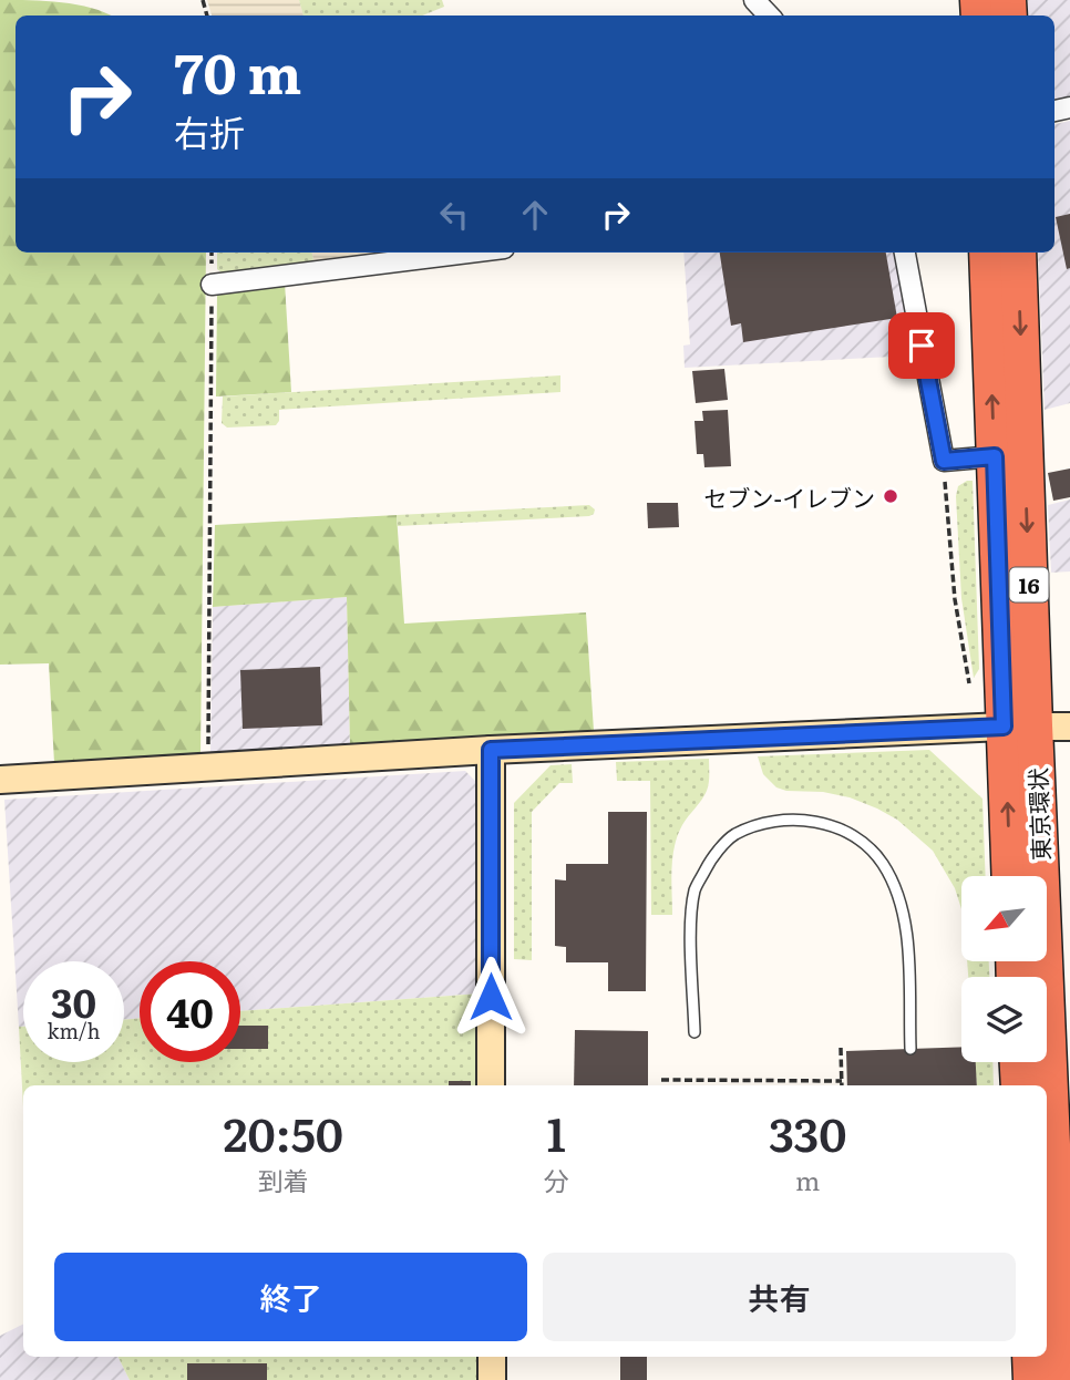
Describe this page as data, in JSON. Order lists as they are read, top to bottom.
{
  "streets": {
    "highway": ["16", "東京環状"]
  },
  "places": ["セブン-イレブン"],
  "north": "bottom left",
  "page": {
    "turn": ["70 m", "右折"],
    "speed": "30 km/h",
    "limit": "40",
    "eta": [
      "20:50",
      "到着",
      "1",
      "分",
      "330",
      "m"
    ],
    "buttons": ["終了", "共有"]
  }
}
